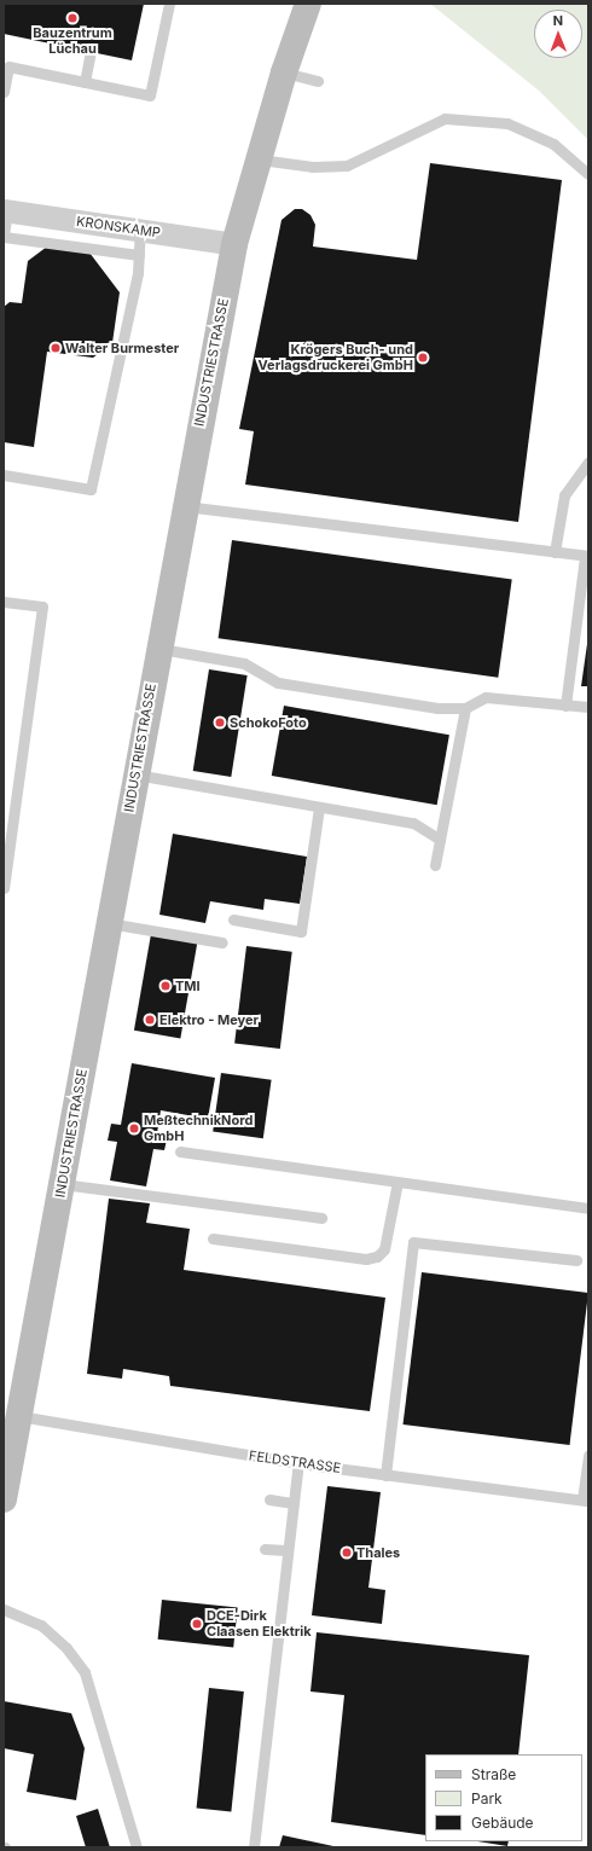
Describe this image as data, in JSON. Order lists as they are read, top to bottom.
{
  "streets": {
    "street": ["KRONSKAMP", "INDUSTRIESTRASSE"],
    "lane": ["FELDSTRASSE"]
  },
  "crossings": [
    ["KRONSKAMP", "INDUSTRIESTRASSE"],
    ["INDUSTRIESTRASSE", "FELDSTRASSE"]
  ],
  "places": [
    "Bauzentrum Lüchau",
    "Walter Burmester",
    "Krögers Buch- und Verlagsdruckerei GmbH",
    "SchokoFoto",
    "TMI",
    "Elektro - Meyer",
    "MeßtechnikNord GmbH",
    "Thales",
    "DCE-Dirk Claasen Elektrik"
  ],
  "legend": ["Straße", "Park", "Gebäude"],
  "north": "top"
}
